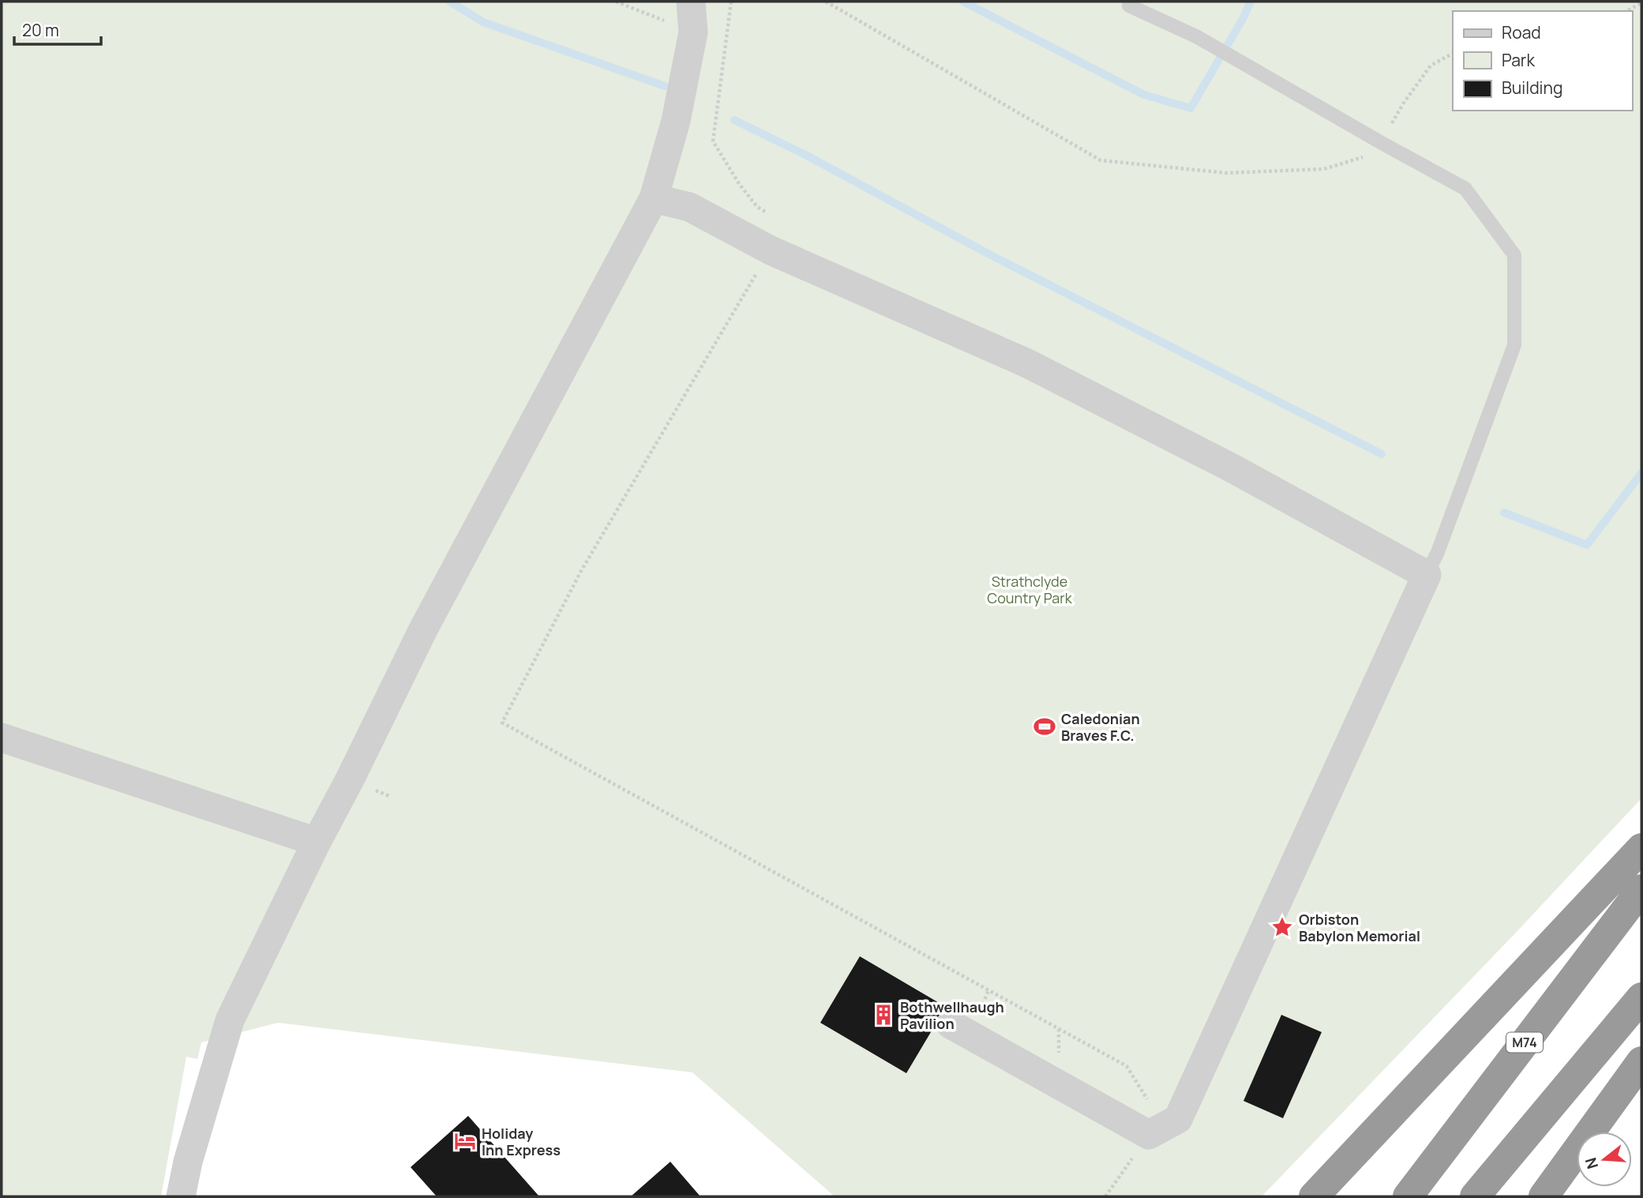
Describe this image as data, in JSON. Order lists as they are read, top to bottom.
{
  "streets": {
    "highway": ["M74"]
  },
  "parks": ["Strathclyde Country Park"],
  "places": {
    "sports": ["Caledonian Braves F.C."],
    "place": ["Orbiston Babylon Memorial"],
    "building": ["Bothwellhaugh Pavilion"],
    "hotel": ["Holiday Inn Express"]
  },
  "legend": ["Road", "Park", "Building"],
  "scale_bar": "20 m",
  "north": "left"
}
